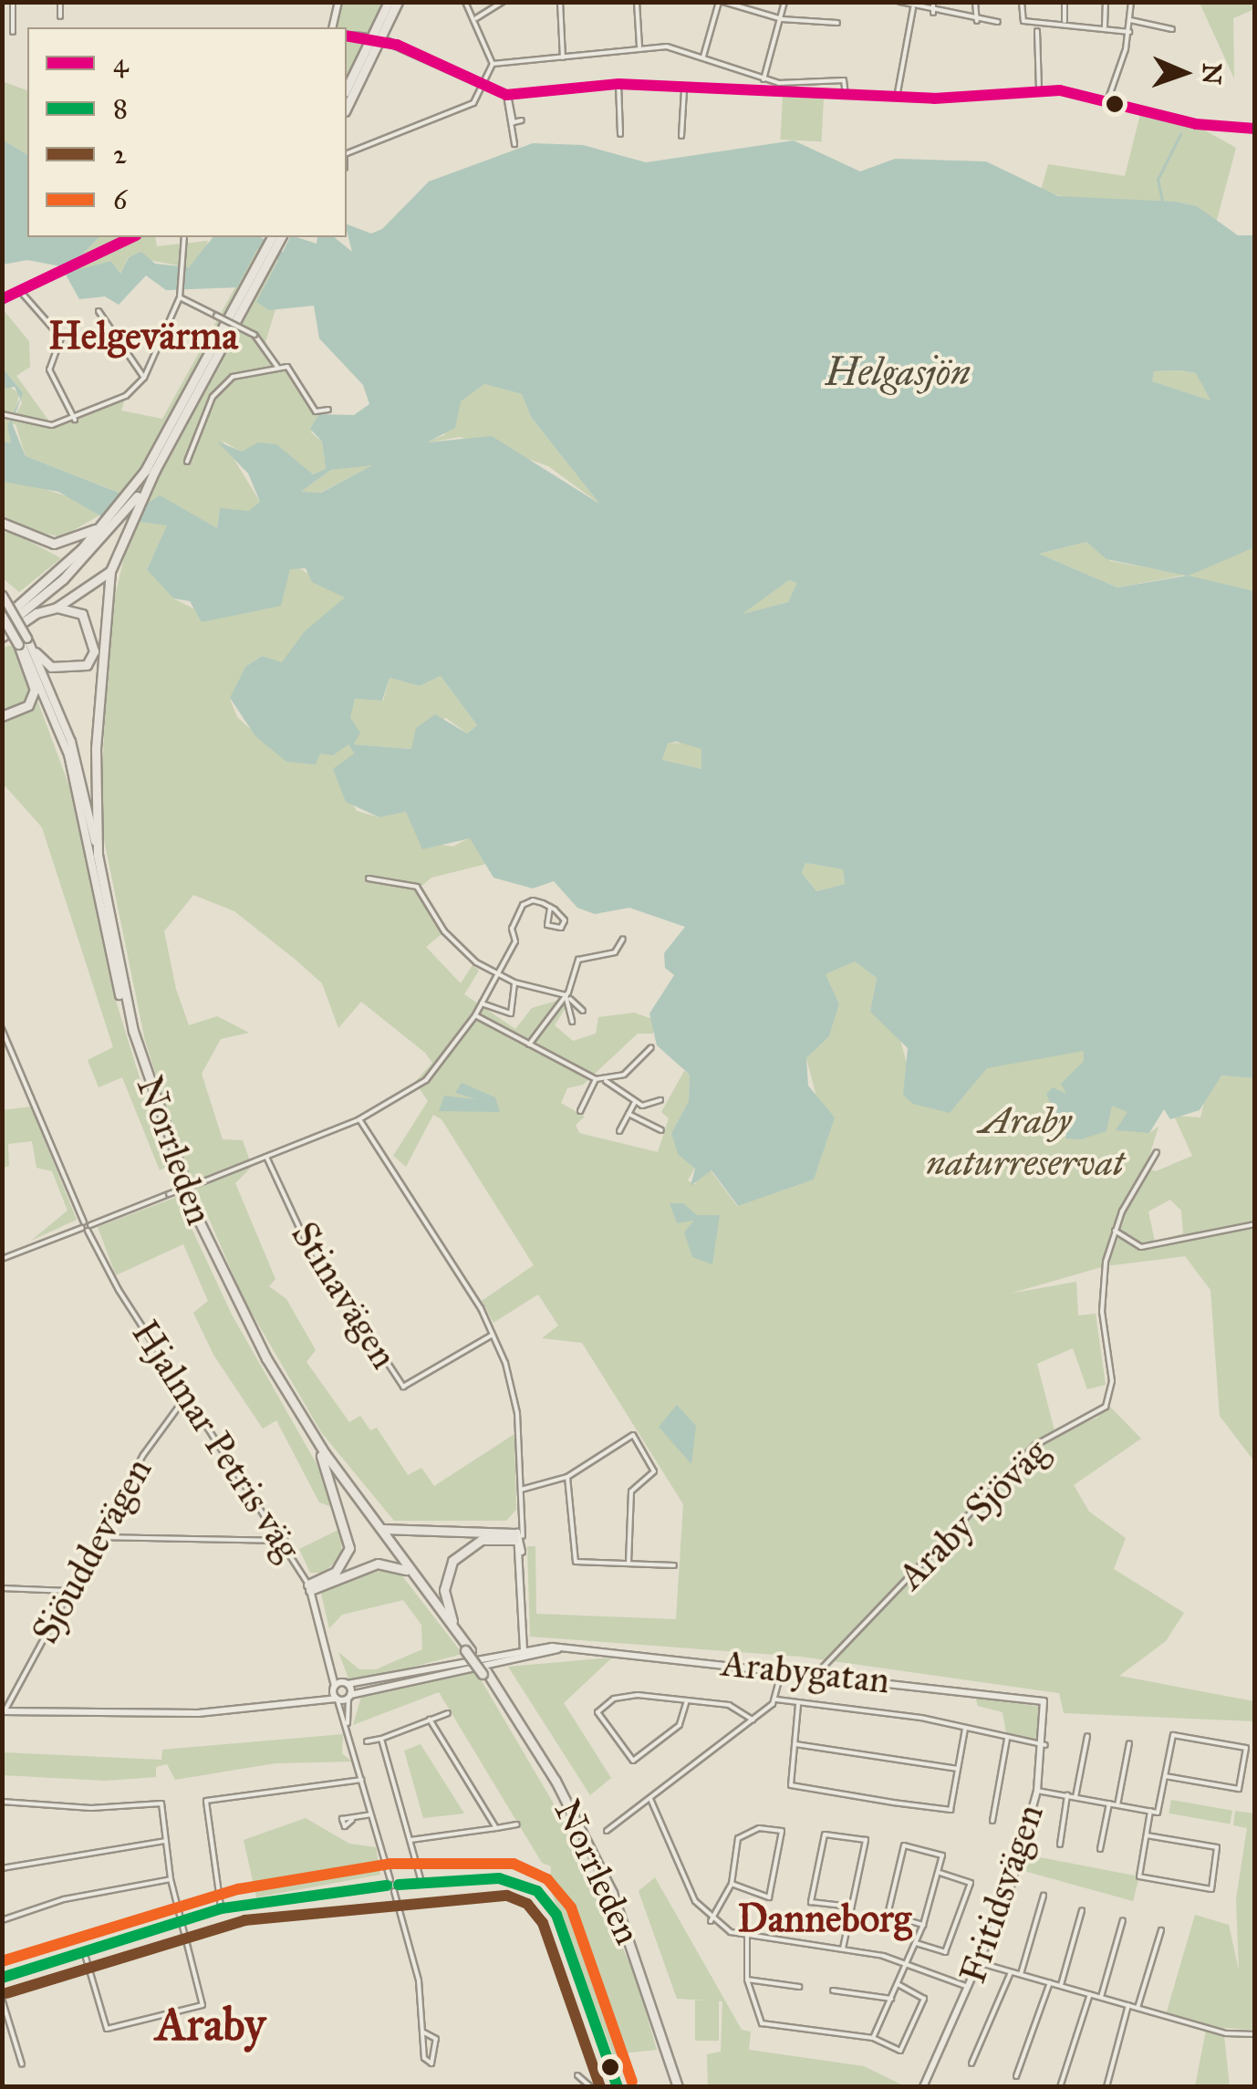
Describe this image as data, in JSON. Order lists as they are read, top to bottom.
{
  "streets": {
    "highway": ["Norrleden"],
    "street": [
      "Stinavägen",
      "Hjalmar Petris väg",
      "Araby Sjöväg",
      "Sjöuddevägen",
      "Arabygatan",
      "Fritidsvägen"
    ]
  },
  "crossings": [
    ["Hjalmar Petris väg", "Sjöuddevägen"],
    ["Hjalmar Petris väg", "Arabygatan"],
    ["Araby Sjöväg", "Arabygatan"],
    ["Arabygatan", "Fritidsvägen"]
  ],
  "districts": ["Helgevärma", "Danneborg", "Araby"],
  "water": ["Helgasjön"],
  "parks": ["Araby naturreservat"],
  "lines": [
    "transit line 4",
    "transit line 6",
    "transit line 8",
    "transit line 2"
  ],
  "legend": [
    "4",
    "8",
    "2",
    "6"
  ],
  "north": "right"
}
